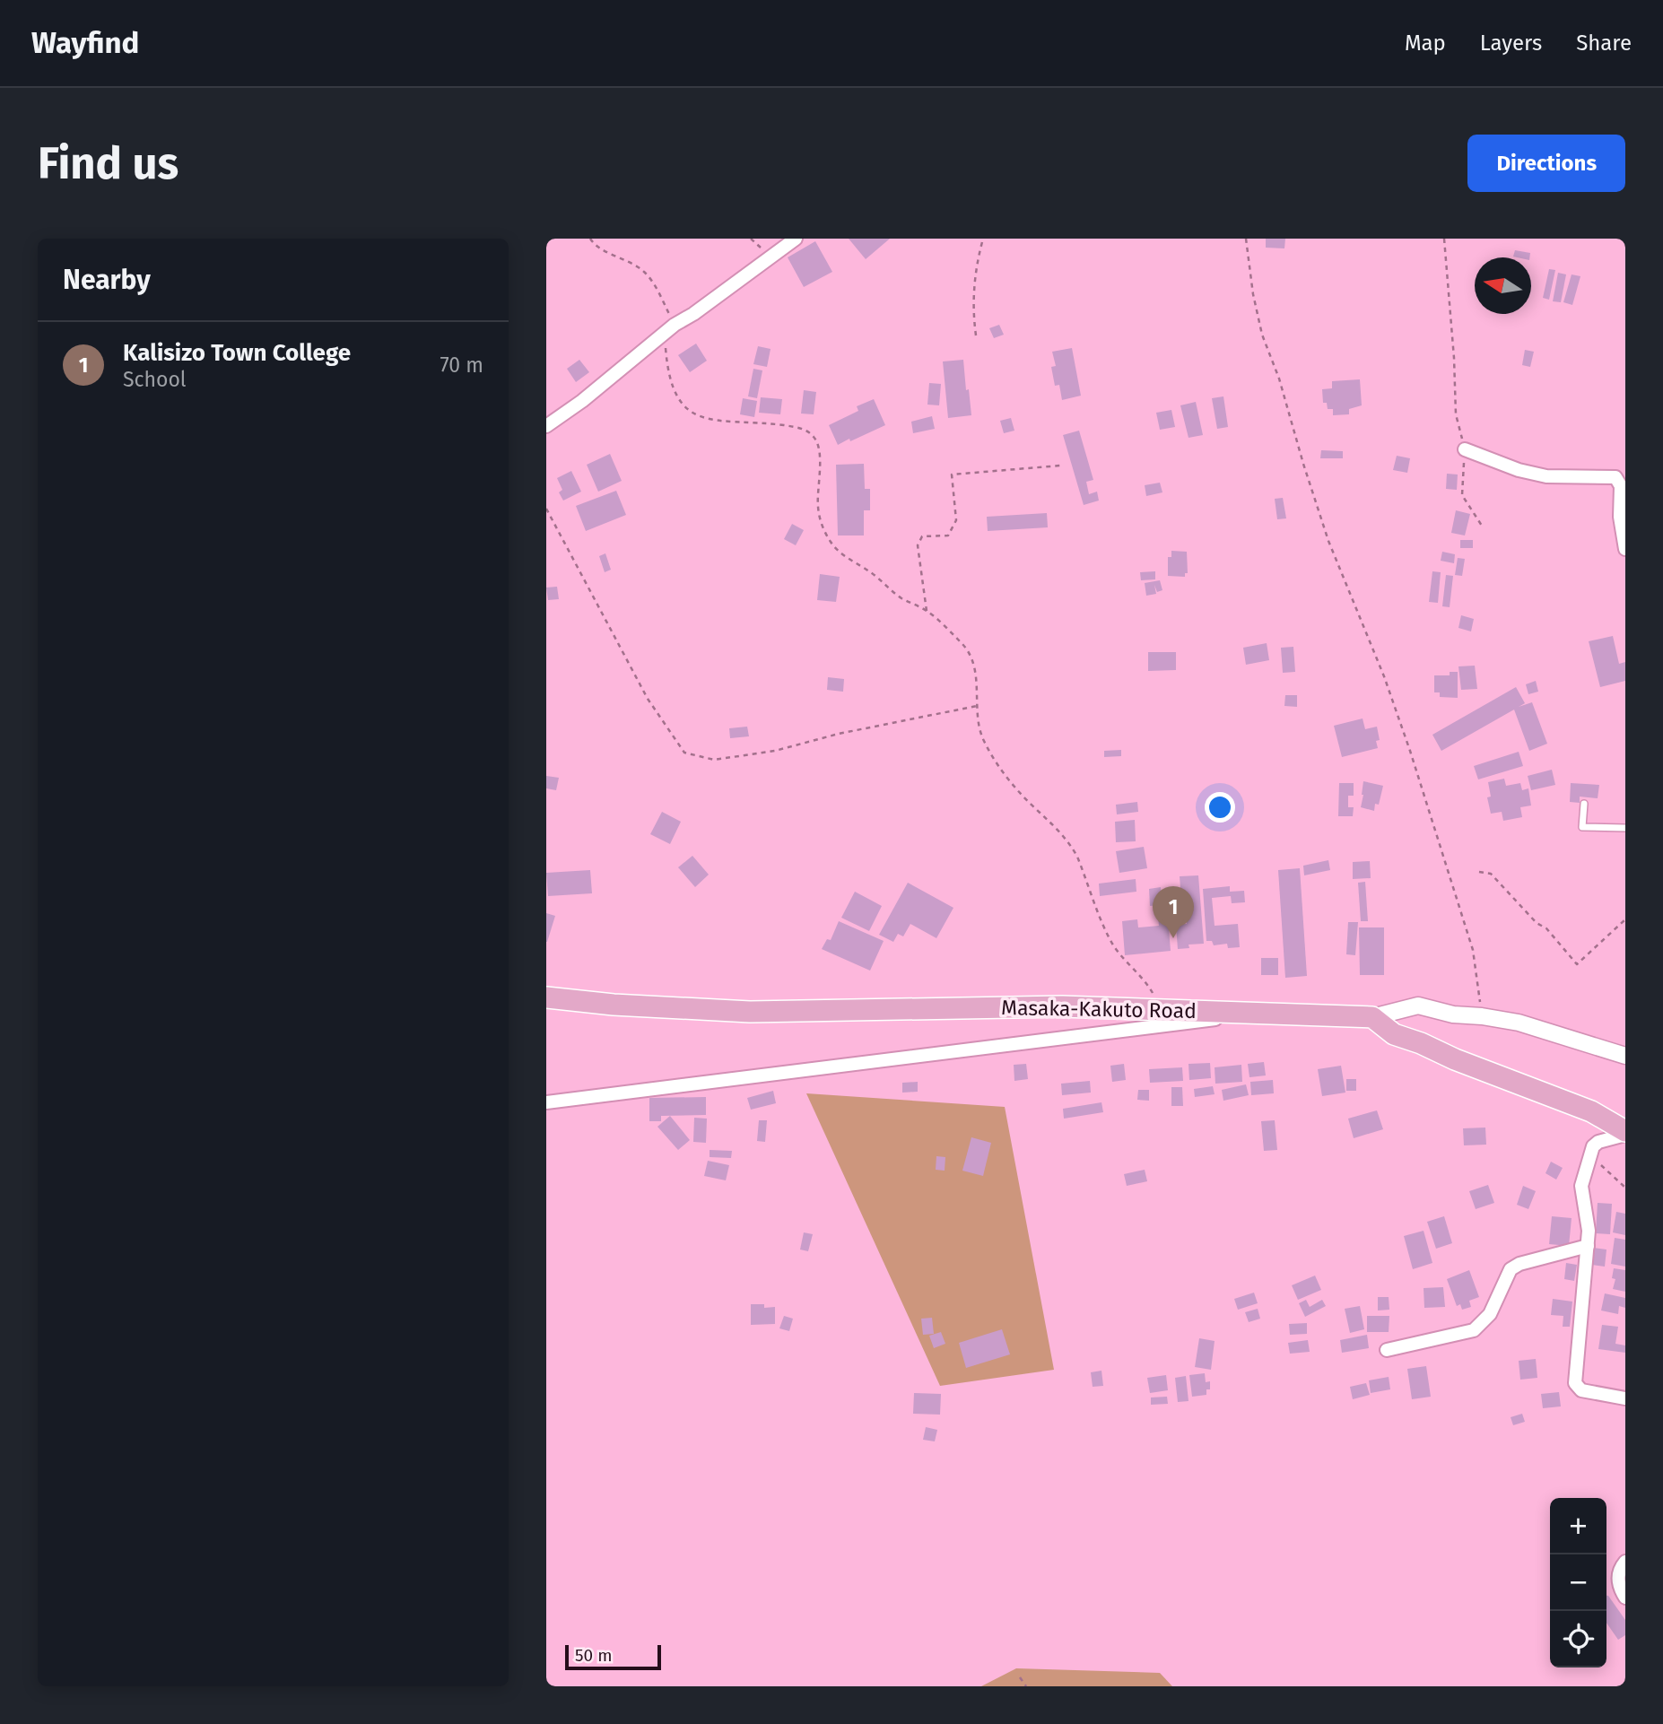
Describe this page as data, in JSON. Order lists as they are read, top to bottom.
{
  "streets": {
    "highway": ["Masaka-Kakuto Road"]
  },
  "scale_bar": "50 m",
  "north": "left",
  "page": {
    "header": "Wayfind",
    "nav": ["Map", "Layers", "Share"],
    "buttons": "Directions",
    "title": "Find us",
    "heading": "Nearby",
    "list": [
      {
        "mark": "1",
        "name": "Kalisizo Town College",
        "note": "School",
        "value": "70 m"
      }
    ],
    "pins": "1",
    "map_buttons": ["+", "−"],
    "scale": "50 m"
  }
}
